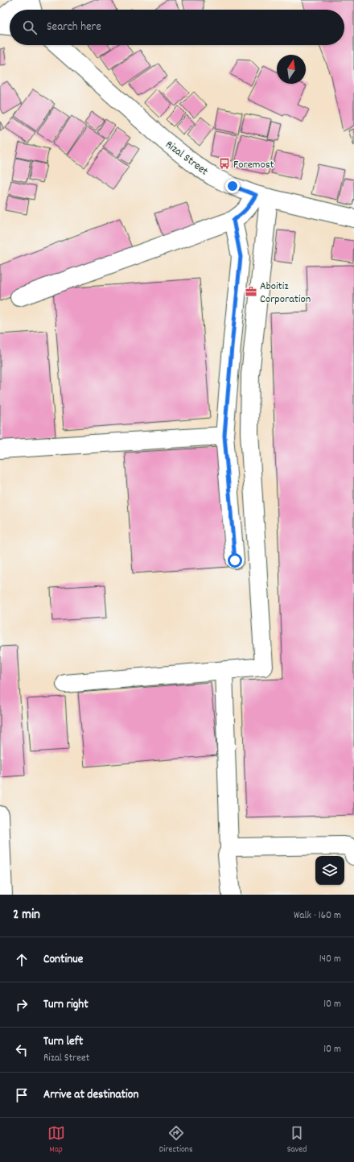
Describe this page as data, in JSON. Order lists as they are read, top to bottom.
{
  "streets": {
    "main road": ["Rizal Street"]
  },
  "places": {
    "bus stop": ["Foremost"],
    "office": ["Aboitiz Corporation"]
  },
  "north": "top",
  "page": {
    "search": "Search here",
    "heading": ["2 min", "Walk · 160 m"],
    "list": [
      ["Continue", "140 m"],
      ["Turn right", "10 m"],
      ["Turn left", "Rizal Street", "10 m"],
      "Arrive at destination"
    ],
    "nav": ["Map", "Directions", "Saved"]
  }
}
